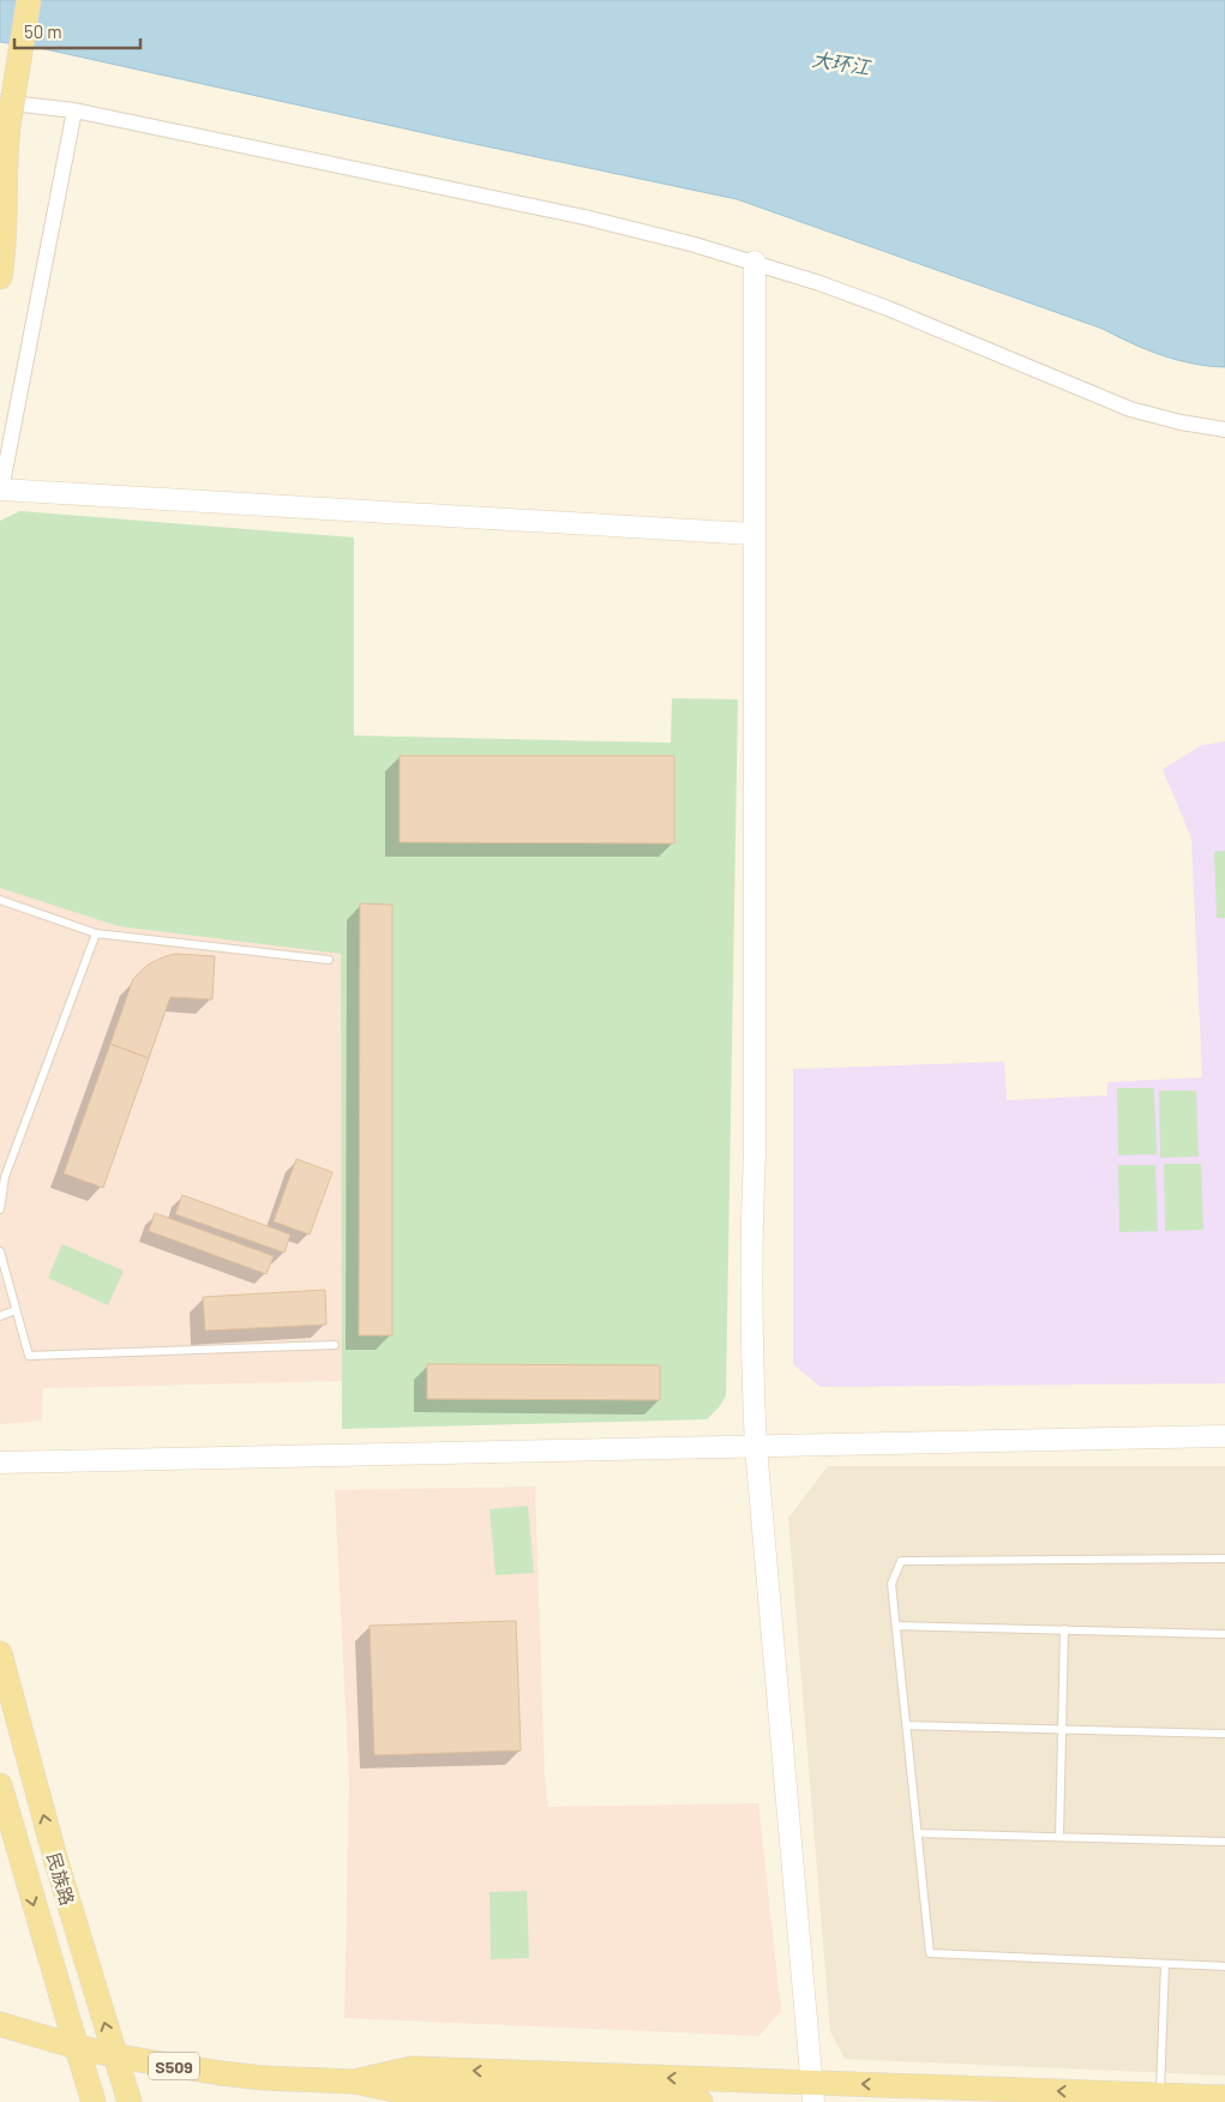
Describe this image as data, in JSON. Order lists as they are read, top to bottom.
{
  "streets": {
    "main road": ["民族路", "S509"]
  },
  "crossings": [
    ["民族路", "S509"]
  ],
  "water": ["大环江"],
  "scale_bar": "50 m"
}
